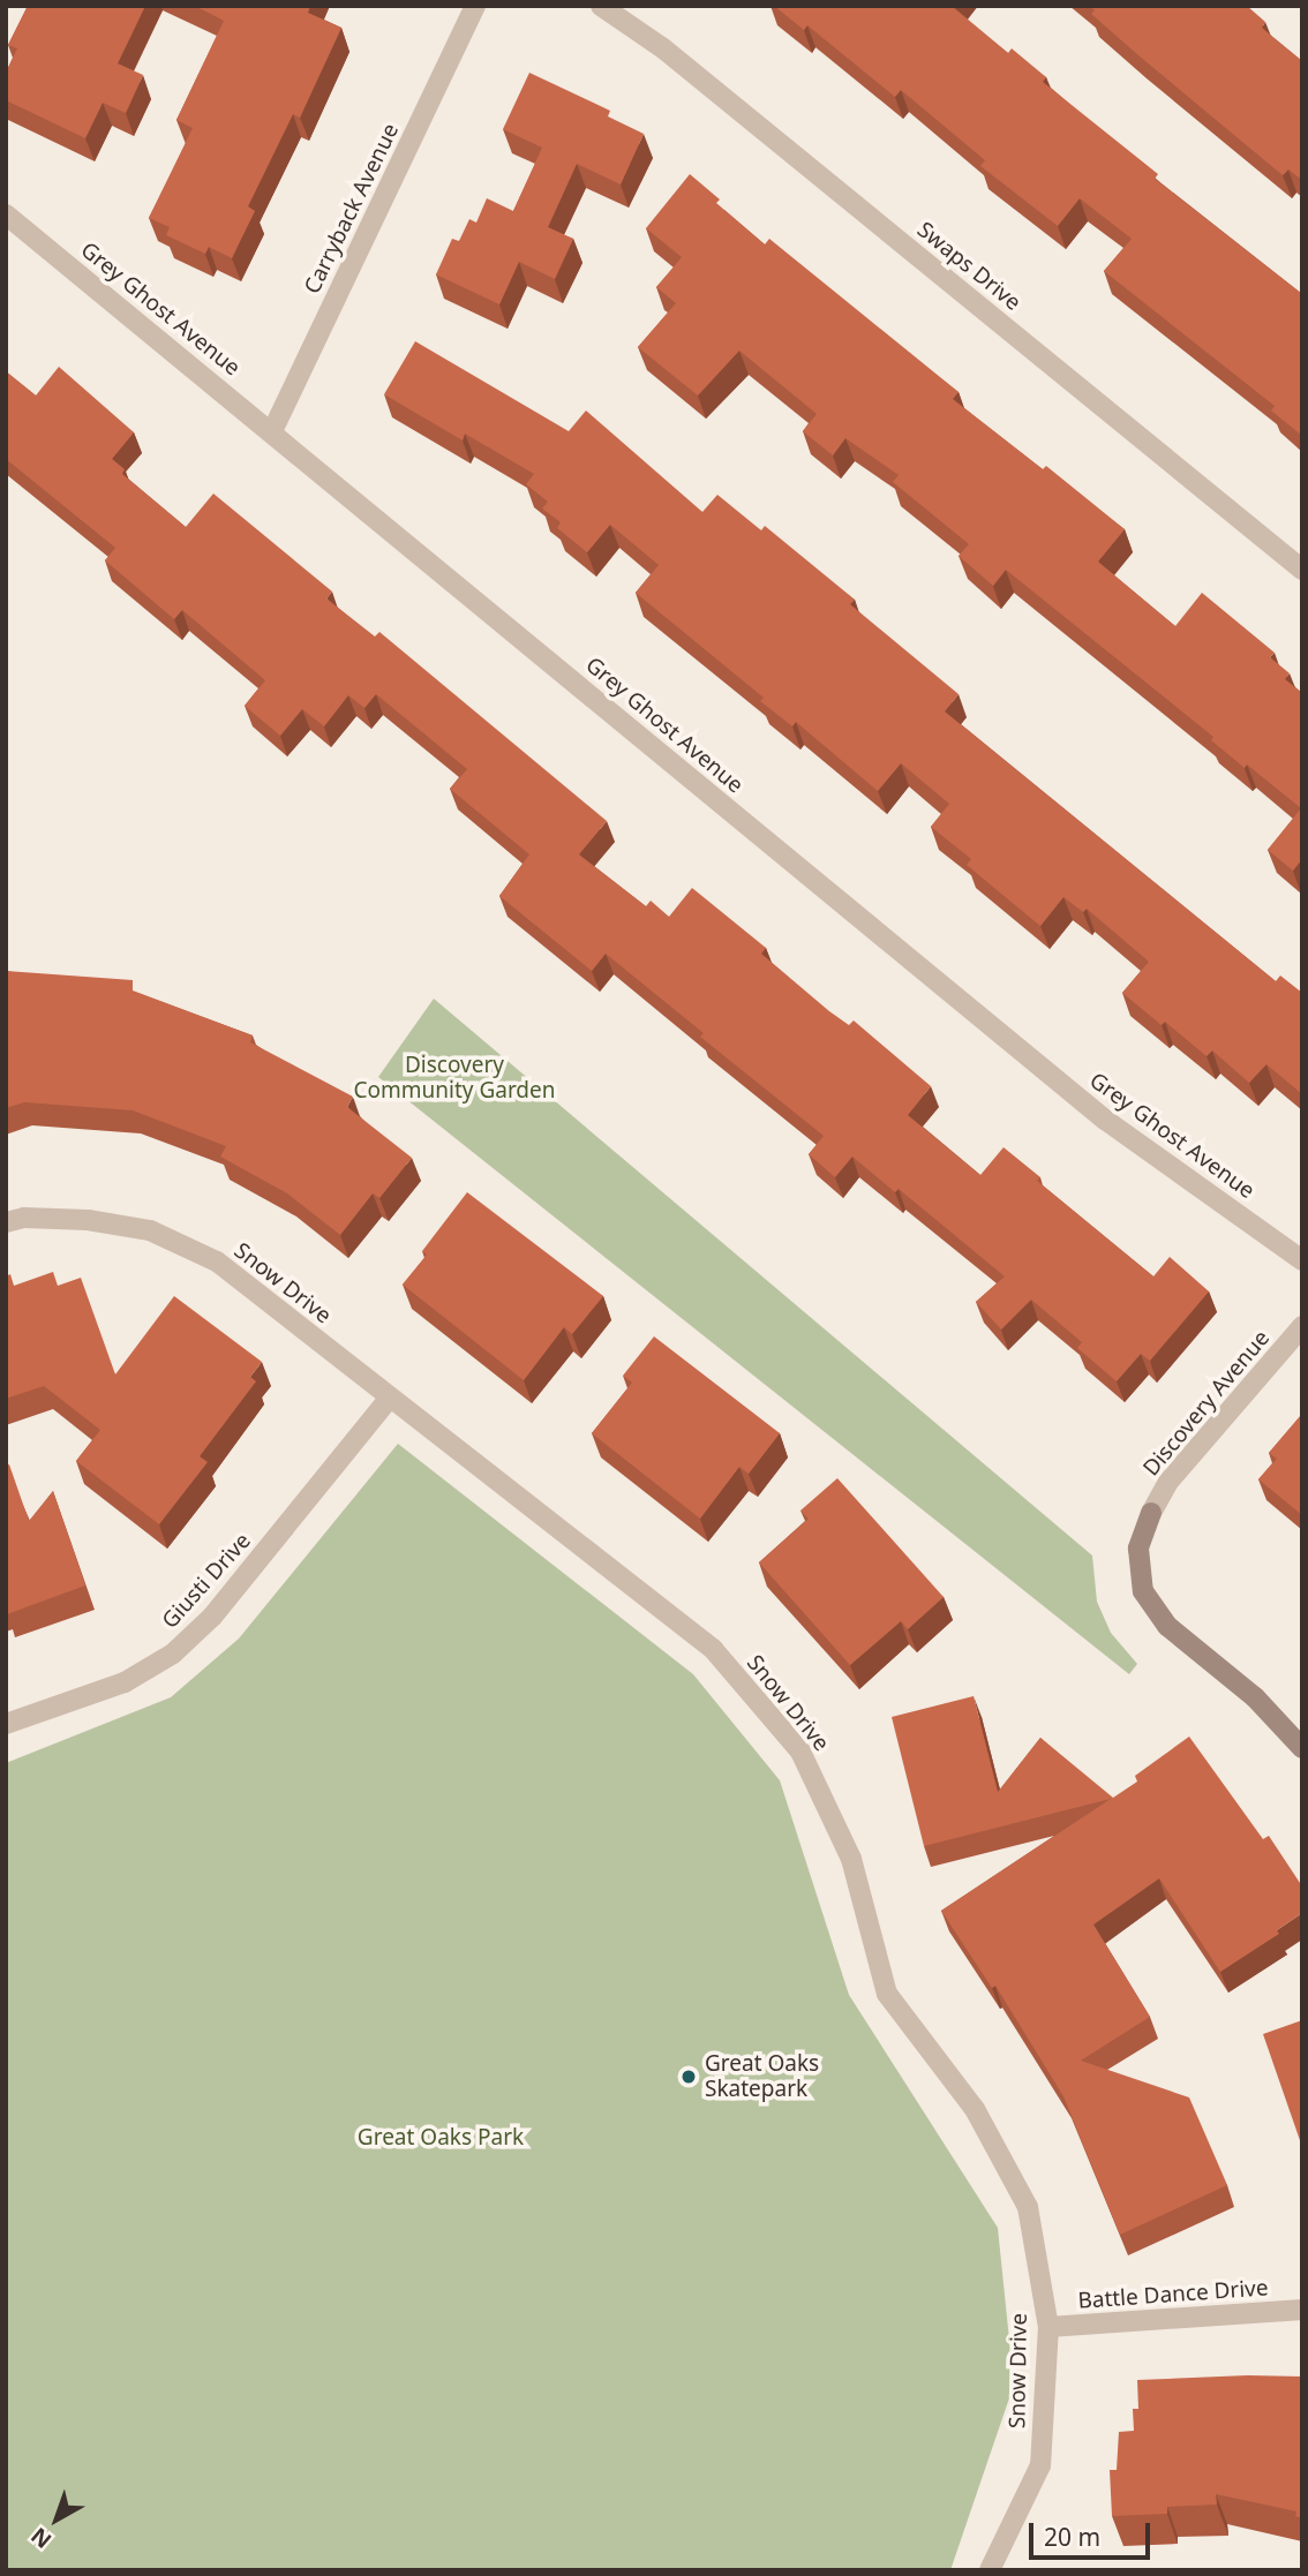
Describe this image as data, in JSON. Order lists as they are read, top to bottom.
{
  "streets": {
    "street": [
      "Carryback Avenue",
      "Swaps Drive",
      "Grey Ghost Avenue",
      "Snow Drive",
      "Discovery Avenue",
      "Giusti Drive",
      "Battle Dance Drive"
    ]
  },
  "crossings": [
    ["Carryback Avenue", "Grey Ghost Avenue"],
    ["Snow Drive", "Giusti Drive"],
    ["Snow Drive", "Battle Dance Drive"]
  ],
  "parks": ["Discovery Community Garden", "Great Oaks Park"],
  "places": ["Great Oaks Skatepark"],
  "scale_bar": "20 m",
  "north": "bottom left"
}
